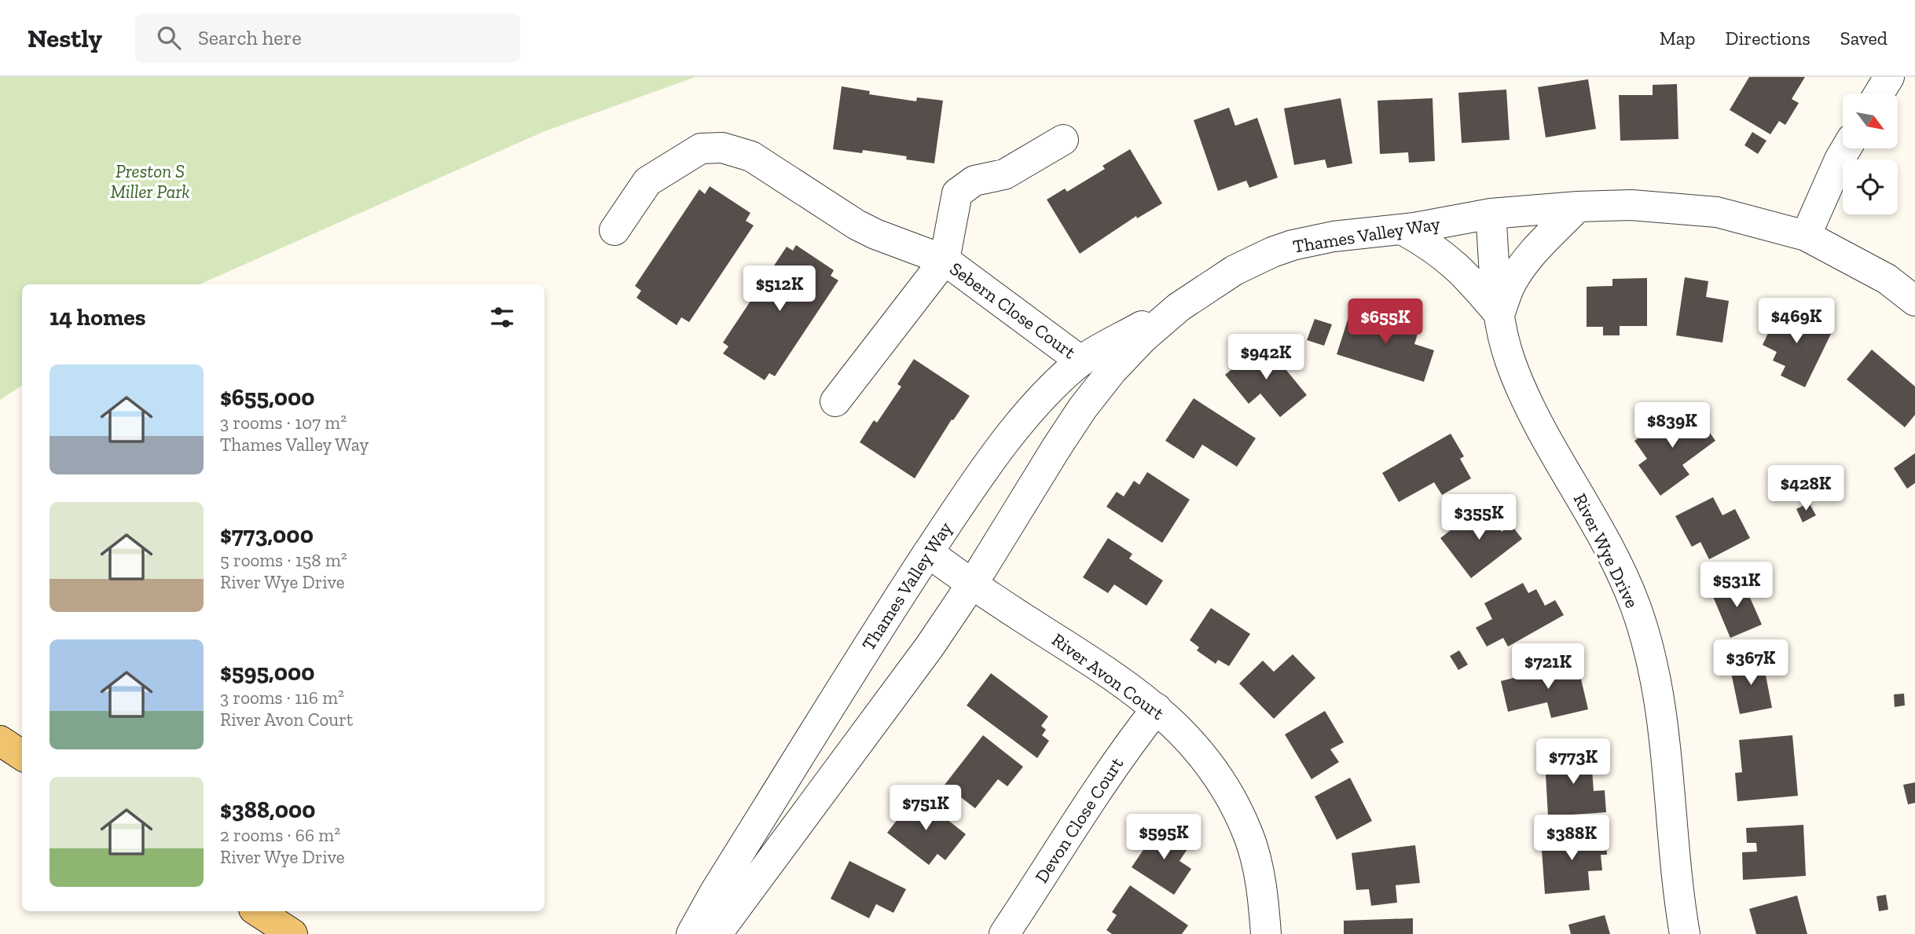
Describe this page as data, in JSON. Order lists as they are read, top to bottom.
{
  "streets": {
    "street": [
      "Thames Valley Way",
      "Sebern Close Court",
      "River Wye Drive",
      "River Avon Court",
      "Devon Close Court"
    ]
  },
  "crossings": [
    ["Thames Valley Way", "Sebern Close Court"],
    ["Thames Valley Way", "River Wye Drive"],
    ["Thames Valley Way", "River Avon Court"],
    ["River Avon Court", "Devon Close Court"]
  ],
  "parks": ["Preston S Miller Park"],
  "north": "bottom right",
  "page": {
    "header": "Nestly",
    "search": "Search here",
    "nav": ["Map", "Directions", "Saved"],
    "price": [
      "$512K",
      "$469K",
      "$655K",
      "$942K",
      "$839K",
      "$428K",
      "$355K",
      "$531K",
      "$367K",
      "$721K",
      "$773K",
      "$751K",
      "$595K",
      "$388K"
    ],
    "heading": "14 homes",
    "list": [
      {
        "name": "$655,000",
        "note": "3 rooms · 107 m² · Thames Valley Way"
      },
      {
        "name": "$773,000",
        "note": "5 rooms · 158 m² · River Wye Drive"
      },
      {
        "name": "$595,000",
        "note": "3 rooms · 116 m² · River Avon Court"
      },
      {
        "name": "$388,000",
        "note": "2 rooms · 66 m² · River Wye Drive"
      }
    ]
  }
}
